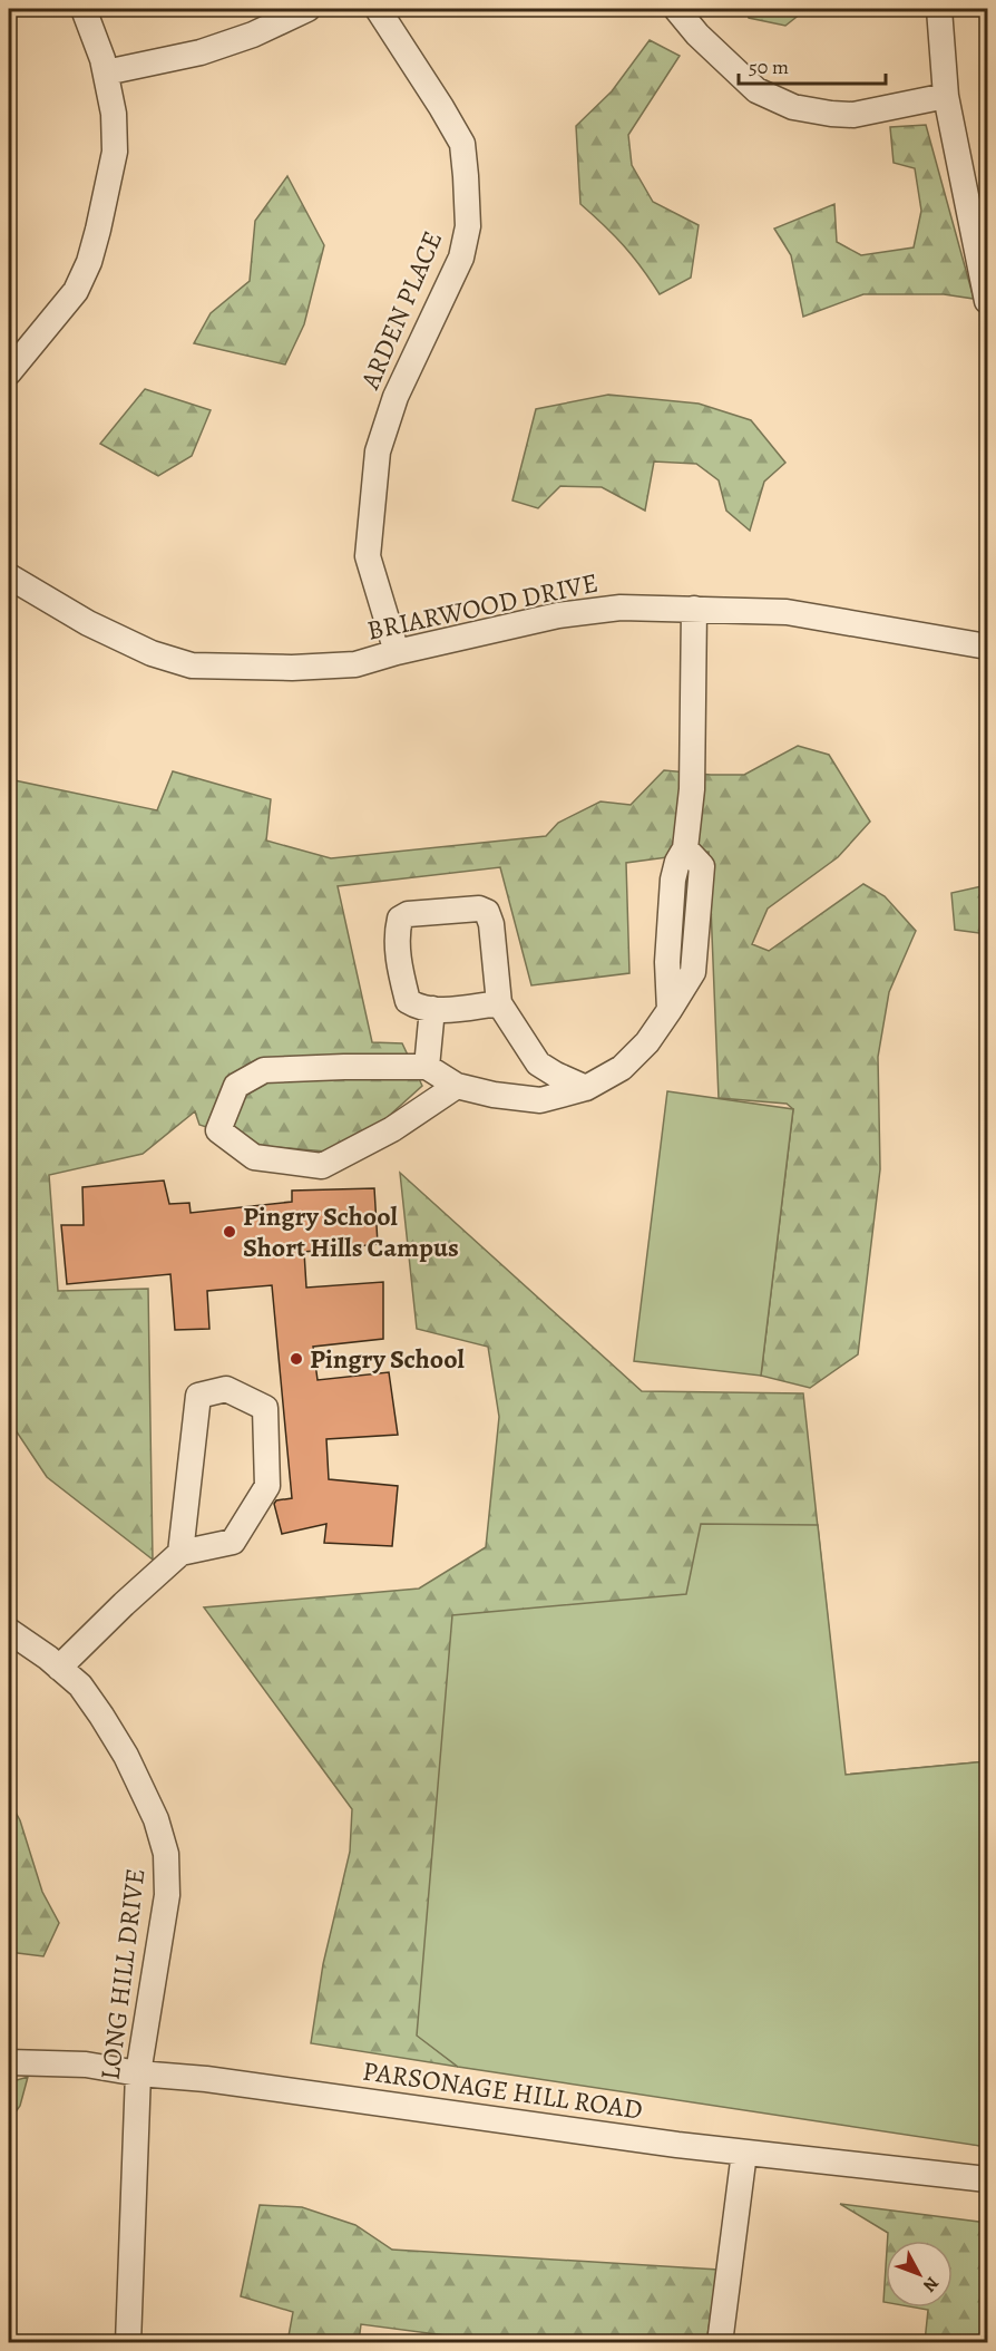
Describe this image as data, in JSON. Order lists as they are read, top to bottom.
{
  "streets": {
    "street": [
      "ARDEN PLACE",
      "BRIARWOOD DRIVE",
      "LONG HILL DRIVE",
      "PARSONAGE HILL ROAD"
    ]
  },
  "crossings": [
    ["ARDEN PLACE", "BRIARWOOD DRIVE"],
    ["LONG HILL DRIVE", "PARSONAGE HILL ROAD"]
  ],
  "places": ["Pingry School Short Hills Campus", "Pingry School"],
  "scale_bar": "50 m",
  "north": "bottom right"
}
